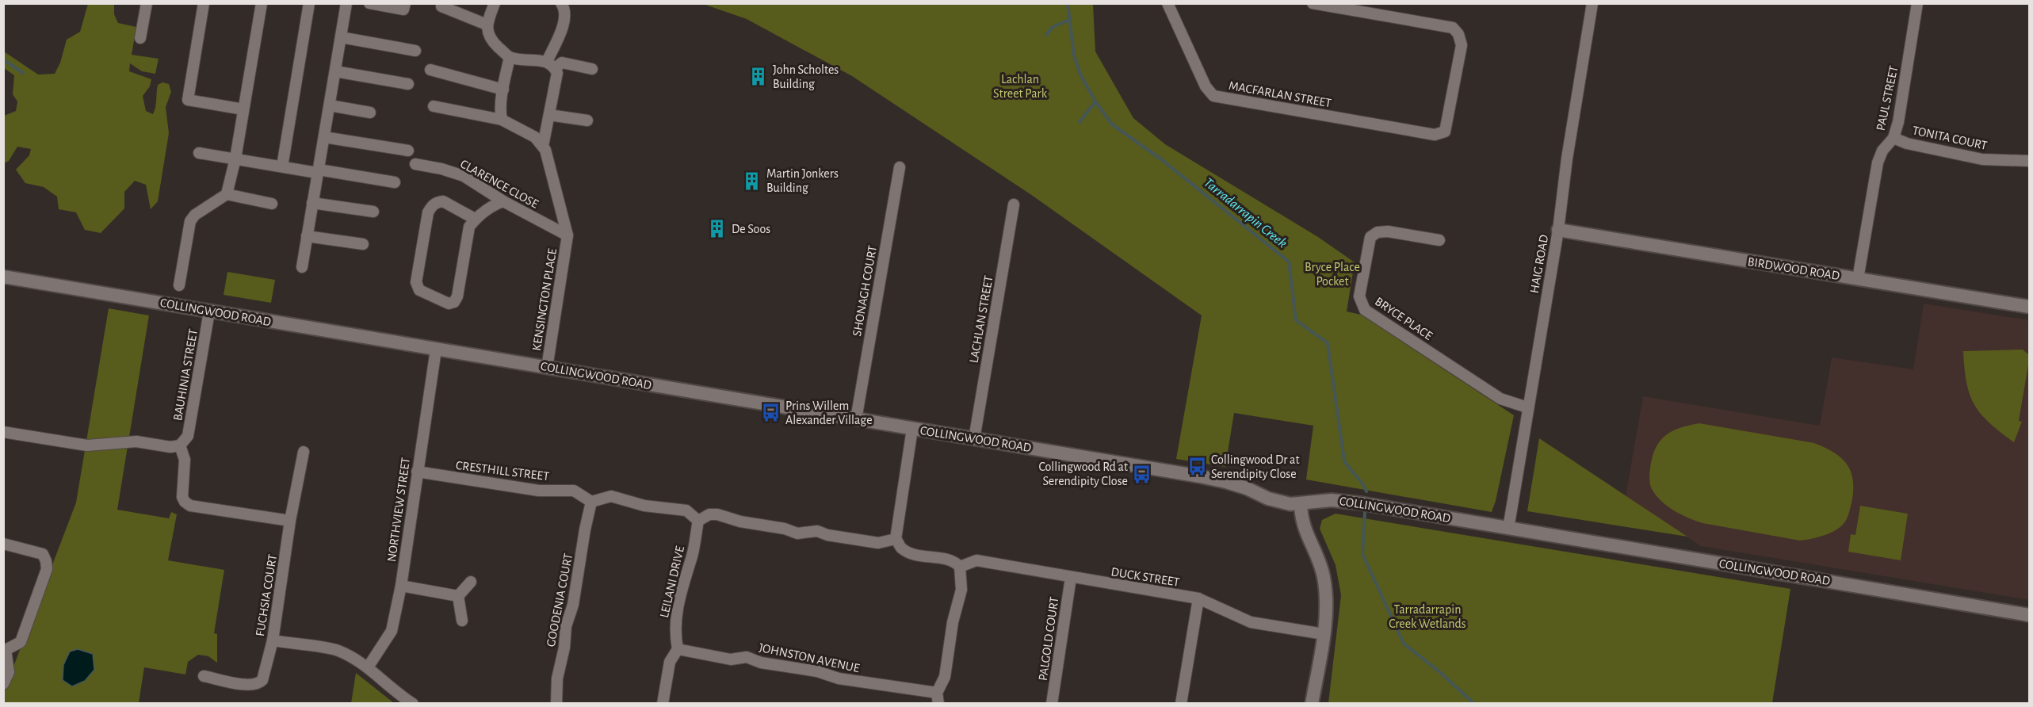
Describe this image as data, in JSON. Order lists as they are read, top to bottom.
{
  "streets": {
    "street": [
      "MACFARLAN STREET",
      "PAUL STREET",
      "TONITA COURT",
      "CLARENCE CLOSE",
      "HAIG ROAD",
      "BIRDWOOD ROAD",
      "SHONAGH COURT",
      "KENSINGTON PLACE",
      "COLLINGWOOD ROAD",
      "BRYCE PLACE",
      "LACHLAN STREET",
      "BAUHINIA STREET",
      "CRESTHILL STREET",
      "NORTHVIEW STREET",
      "DUCK STREET",
      "LEILANI DRIVE",
      "FUCHSIA COURT",
      "GOODENIA COURT",
      "PALGOLD COURT",
      "JOHNSTON AVENUE"
    ]
  },
  "crossings": [
    ["PAUL STREET", "TONITA COURT"],
    ["PAUL STREET", "BIRDWOOD ROAD"],
    ["CLARENCE CLOSE", "KENSINGTON PLACE"],
    ["HAIG ROAD", "BIRDWOOD ROAD"],
    ["HAIG ROAD", "COLLINGWOOD ROAD"],
    ["HAIG ROAD", "BRYCE PLACE"],
    ["SHONAGH COURT", "COLLINGWOOD ROAD"],
    ["KENSINGTON PLACE", "COLLINGWOOD ROAD"],
    ["COLLINGWOOD ROAD", "LACHLAN STREET"],
    ["COLLINGWOOD ROAD", "BAUHINIA STREET"],
    ["COLLINGWOOD ROAD", "NORTHVIEW STREET"],
    ["CRESTHILL STREET", "NORTHVIEW STREET"],
    ["CRESTHILL STREET", "GOODENIA COURT"],
    ["DUCK STREET", "PALGOLD COURT"],
    ["LEILANI DRIVE", "JOHNSTON AVENUE"]
  ],
  "water": ["Tarradarrapin Creek"],
  "parks": ["Lachlan Street Park", "Bryce Place Pocket", "Tarradarrapin Creek Wetlands"],
  "places": {
    "building": ["John Scholtes Building", "Martin Jonkers Building", "De Soos"],
    "bus stop": ["Prins Willem Alexander Village", "Collingwood Dr at Serendipity Close", "Collingwood Rd at Serendipity Close"]
  }
}
